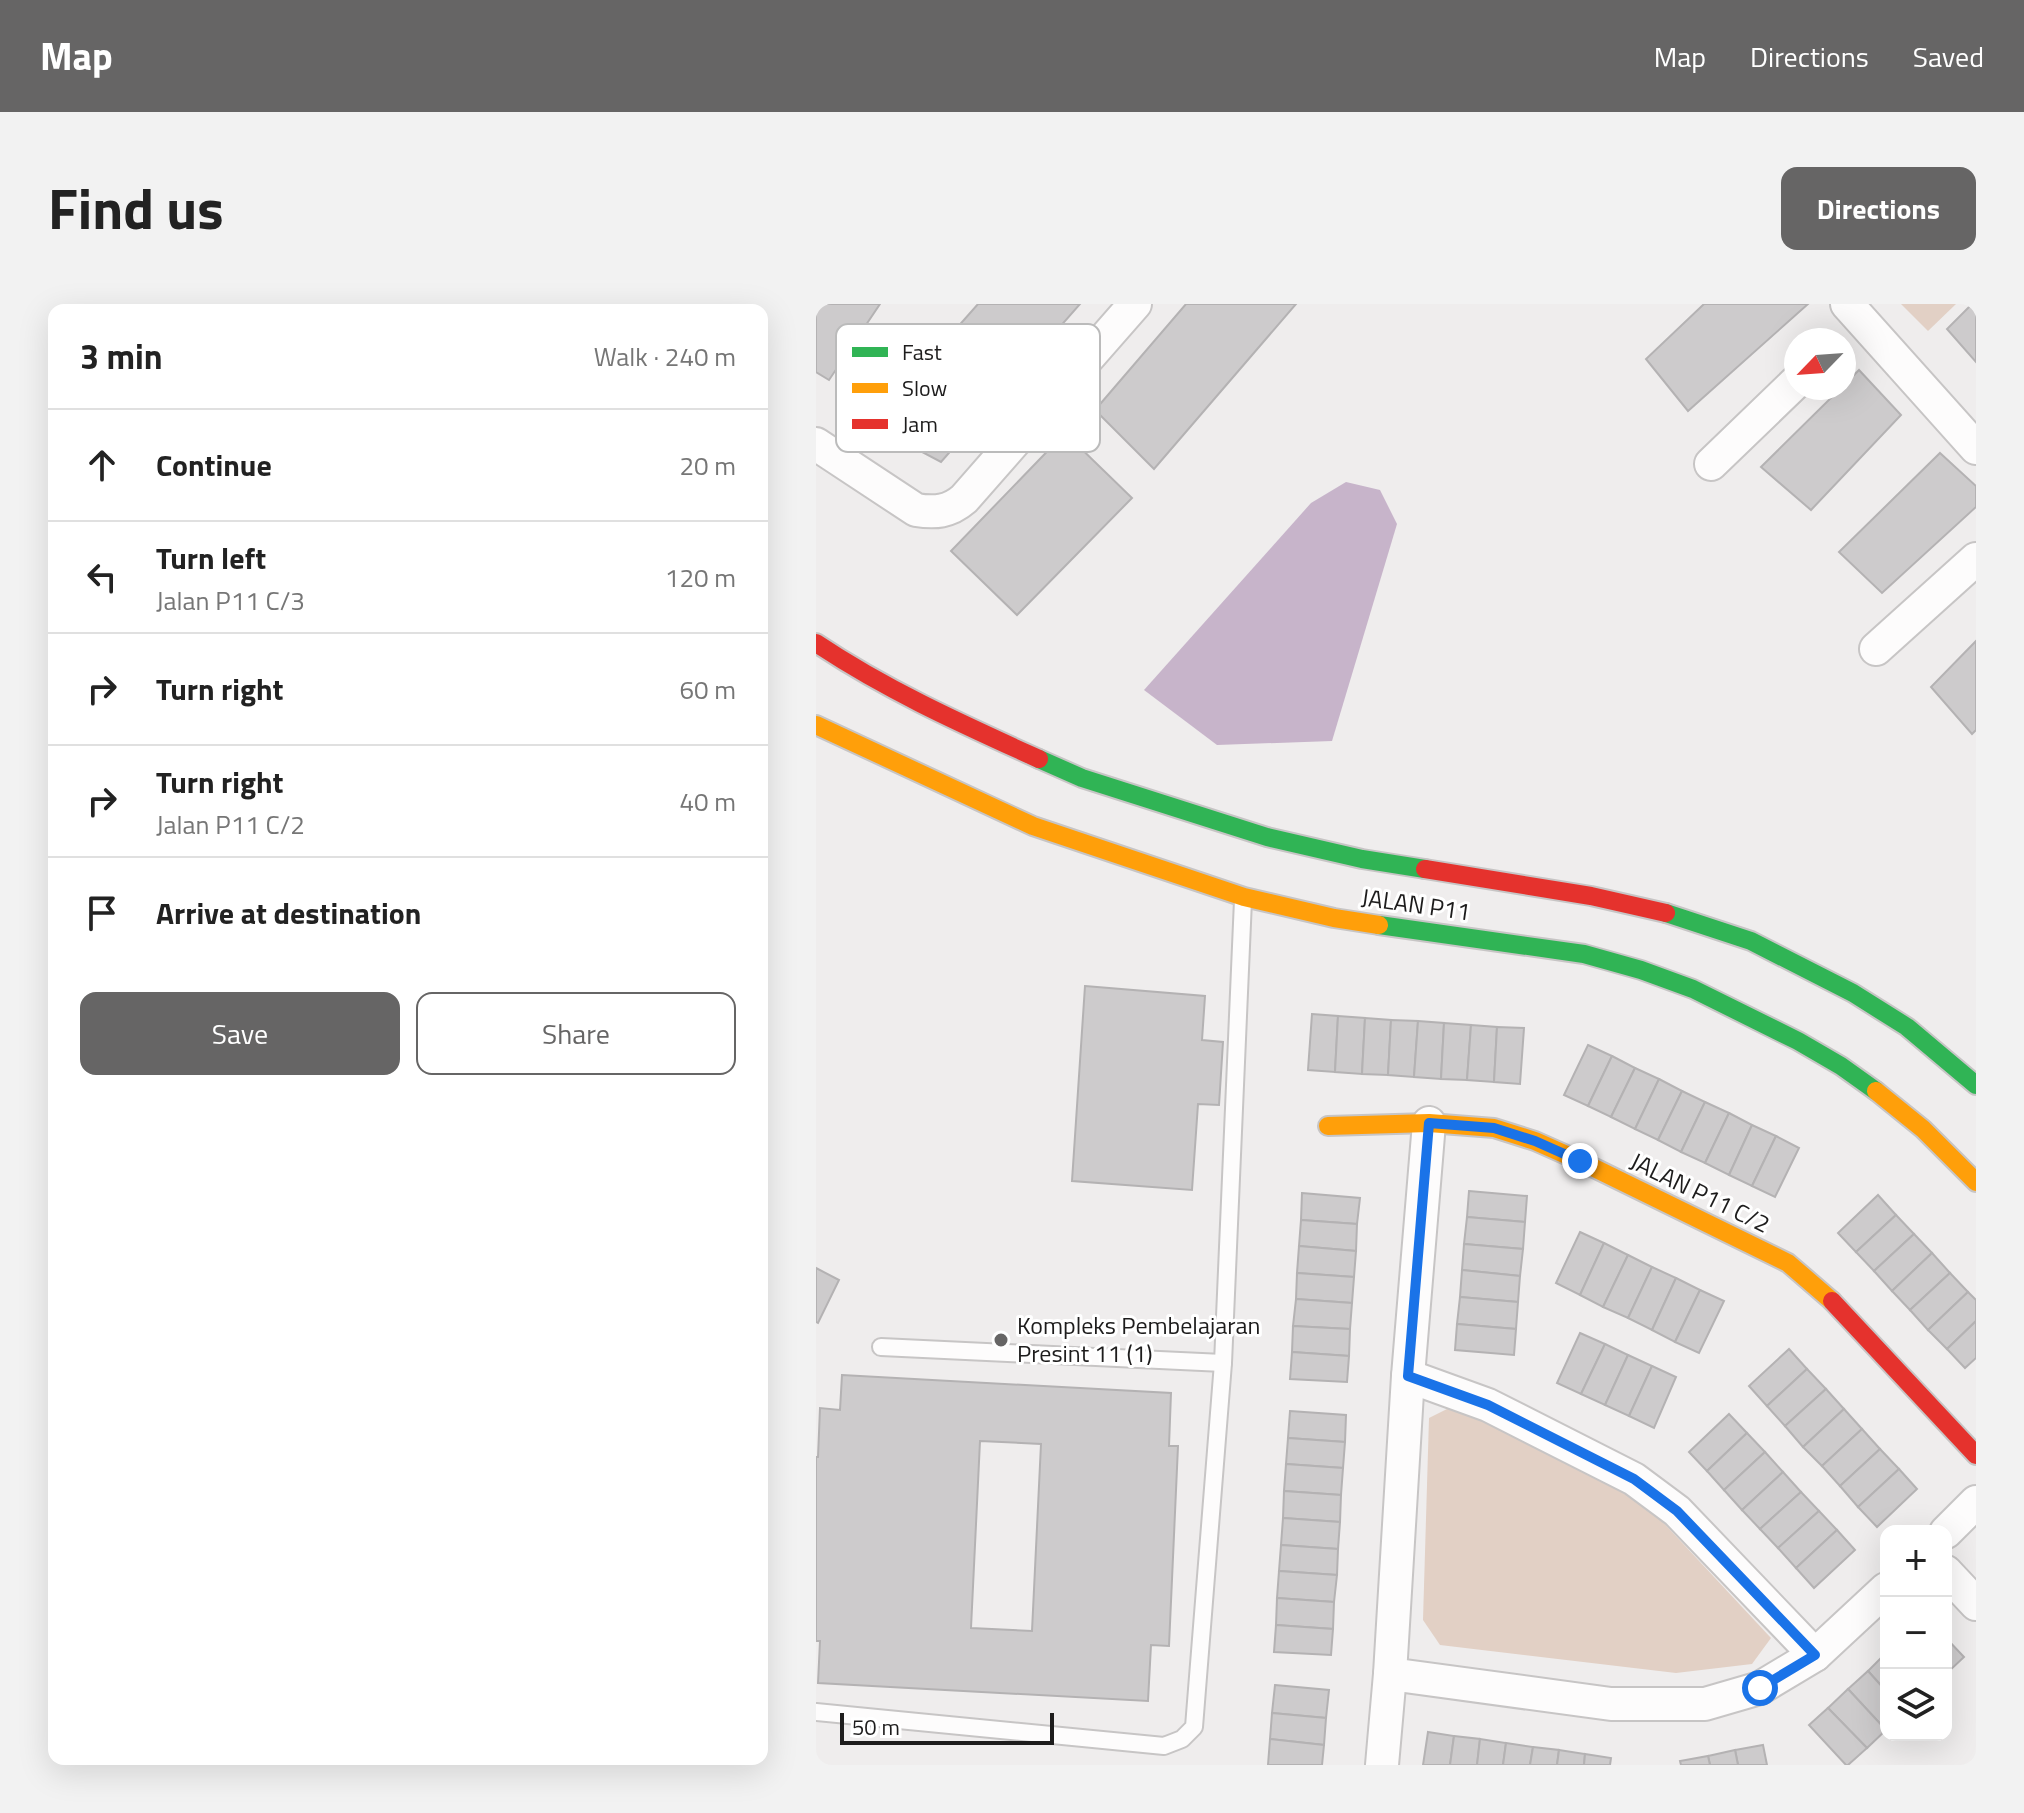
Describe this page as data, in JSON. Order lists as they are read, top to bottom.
{
  "streets": {
    "main road": ["JALAN P11", "JALAN P11 C/2"]
  },
  "places": ["Kompleks Pembelajaran Presint 11 (1)"],
  "legend": ["Fast", "Slow", "Jam"],
  "scale_bar": "50 m",
  "north": "bottom left",
  "page": {
    "header": "Map",
    "nav": ["Map", "Directions", "Saved"],
    "title": "Find us",
    "buttons": [
      "Directions",
      ["Save", "Share"]
    ],
    "heading": ["3 min", "Walk · 240 m"],
    "list": [
      ["Continue", "20 m"],
      ["Turn left", "Jalan P11 C/3", "120 m"],
      ["Turn right", "60 m"],
      ["Turn right", "Jalan P11 C/2", "40 m"],
      "Arrive at destination"
    ],
    "map_buttons": ["+", "−"],
    "scale": "50 m"
  }
}
